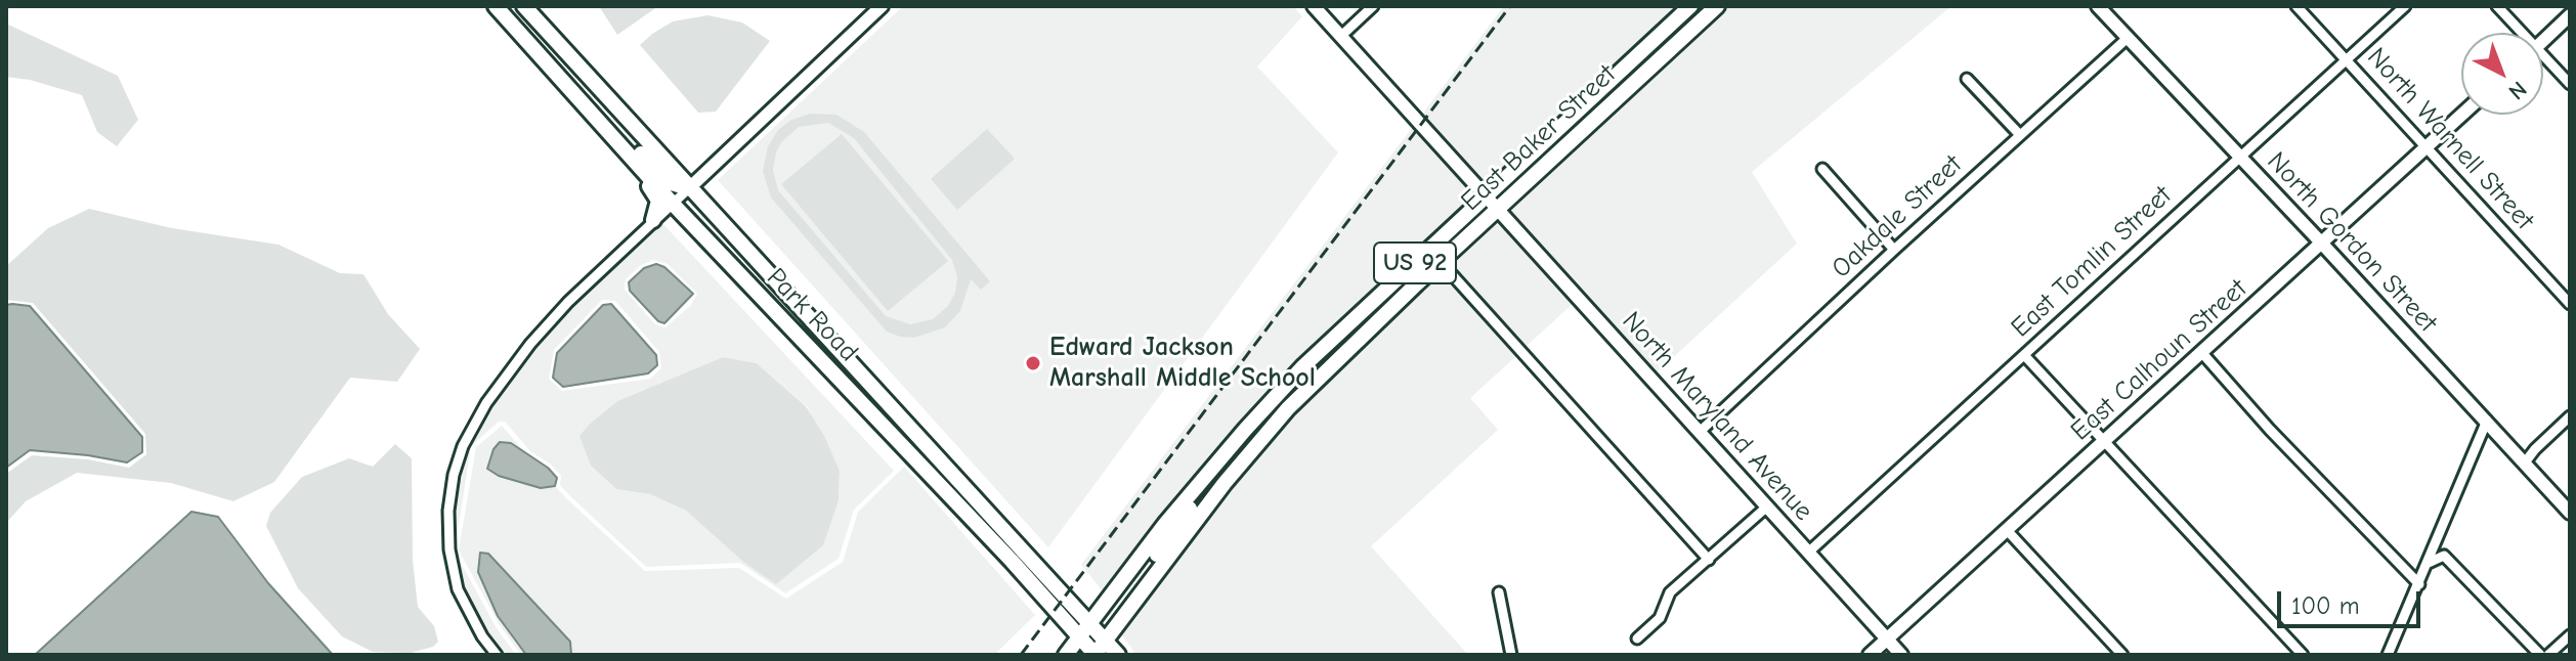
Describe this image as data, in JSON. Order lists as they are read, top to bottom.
{
  "streets": {
    "main road": ["East Baker Street", "US 92", "Park Road"],
    "street": [
      "North Warnell Street",
      "Oakdale Street",
      "North Gordon Street",
      "East Tomlin Street",
      "East Calhoun Street",
      "North Maryland Avenue"
    ]
  },
  "crossings": [
    ["East Baker Street", "US 92"],
    ["East Baker Street", "Park Road"],
    ["East Baker Street", "North Maryland Avenue"],
    ["North Warnell Street", "East Tomlin Street"],
    ["North Warnell Street", "East Calhoun Street"],
    ["Oakdale Street", "North Gordon Street"],
    ["Oakdale Street", "North Maryland Avenue"],
    ["North Gordon Street", "East Tomlin Street"],
    ["North Gordon Street", "East Calhoun Street"],
    ["East Tomlin Street", "North Maryland Avenue"],
    ["US 92", "Park Road"],
    ["East Calhoun Street", "North Maryland Avenue"]
  ],
  "places": ["Edward Jackson Marshall Middle School"],
  "scale_bar": "100 m",
  "north": "bottom right"
}
